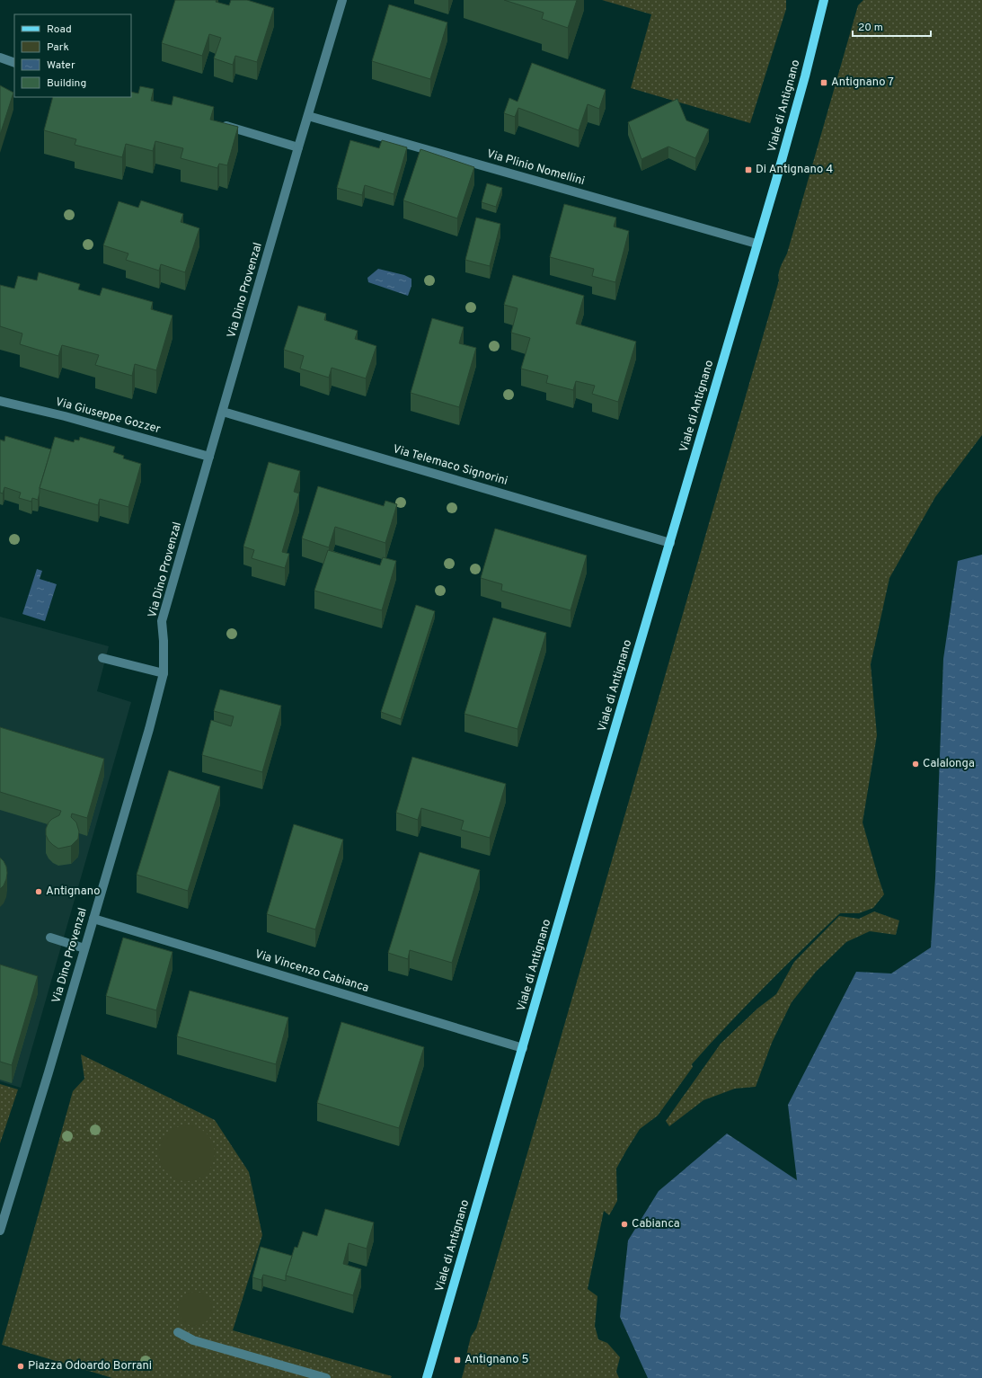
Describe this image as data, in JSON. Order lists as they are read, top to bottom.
{
  "streets": {
    "main road": ["Viale di Antignano"],
    "street": [
      "Via Plinio Nomellini",
      "Via Dino Provenzal",
      "Via Giuseppe Gozzer",
      "Via Telemaco Signorini",
      "Via Vincenzo Cabianca"
    ]
  },
  "crossings": [
    ["Viale di Antignano", "Via Plinio Nomellini"],
    ["Viale di Antignano", "Via Telemaco Signorini"],
    ["Viale di Antignano", "Via Vincenzo Cabianca"],
    ["Via Plinio Nomellini", "Via Dino Provenzal"],
    ["Via Dino Provenzal", "Via Giuseppe Gozzer"],
    ["Via Dino Provenzal", "Via Telemaco Signorini"],
    ["Via Dino Provenzal", "Via Vincenzo Cabianca"]
  ],
  "places": {
    "transit": ["Antignano 7", "Di Antignano 4", "Antignano 5"],
    "other": [
      "Calalonga",
      "Antignano",
      "Cabianca",
      "Piazza Odoardo Borrani"
    ]
  },
  "legend": [
    "Road",
    "Park",
    "Water",
    "Building"
  ],
  "scale_bar": "20 m"
}
